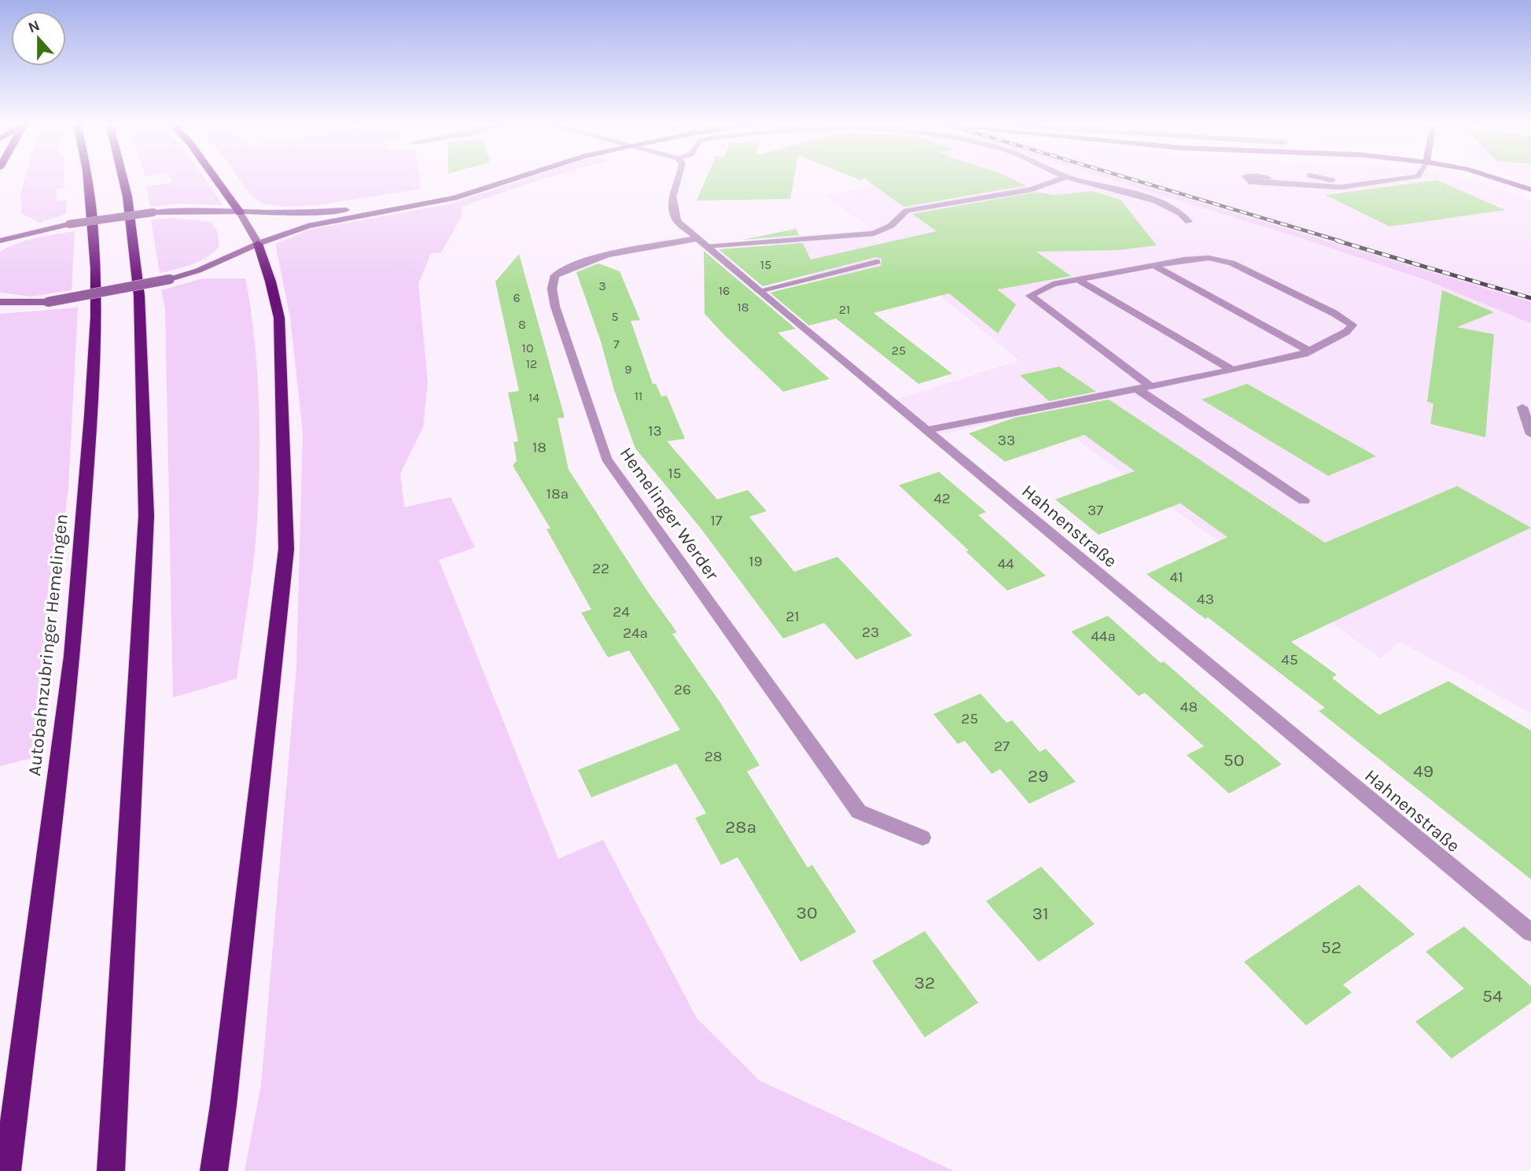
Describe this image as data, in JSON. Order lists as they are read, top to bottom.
{
  "streets": {
    "highway": ["Autobahnzubringer Hemelingen"],
    "street": ["Hemelinger Werder", "Hahnenstraße"]
  },
  "crossings": [
    ["Hemelinger Werder", "Hahnenstraße"]
  ],
  "house_numbers": [
    "15",
    "3",
    "16",
    "6",
    "18",
    "21",
    "5",
    "8",
    "7",
    "10",
    "25",
    "12",
    "9",
    "11",
    "14",
    "13",
    "33",
    "18",
    "15",
    "18a",
    "42",
    "37",
    "17",
    "19",
    "44",
    "22",
    "41",
    "43",
    "24",
    "21",
    "23",
    "24a",
    "44a",
    "45",
    "26",
    "48",
    "25",
    "27",
    "28",
    "50",
    "49",
    "29",
    "28a",
    "30",
    "31",
    "52",
    "32",
    "54"
  ],
  "north": "top"
}
